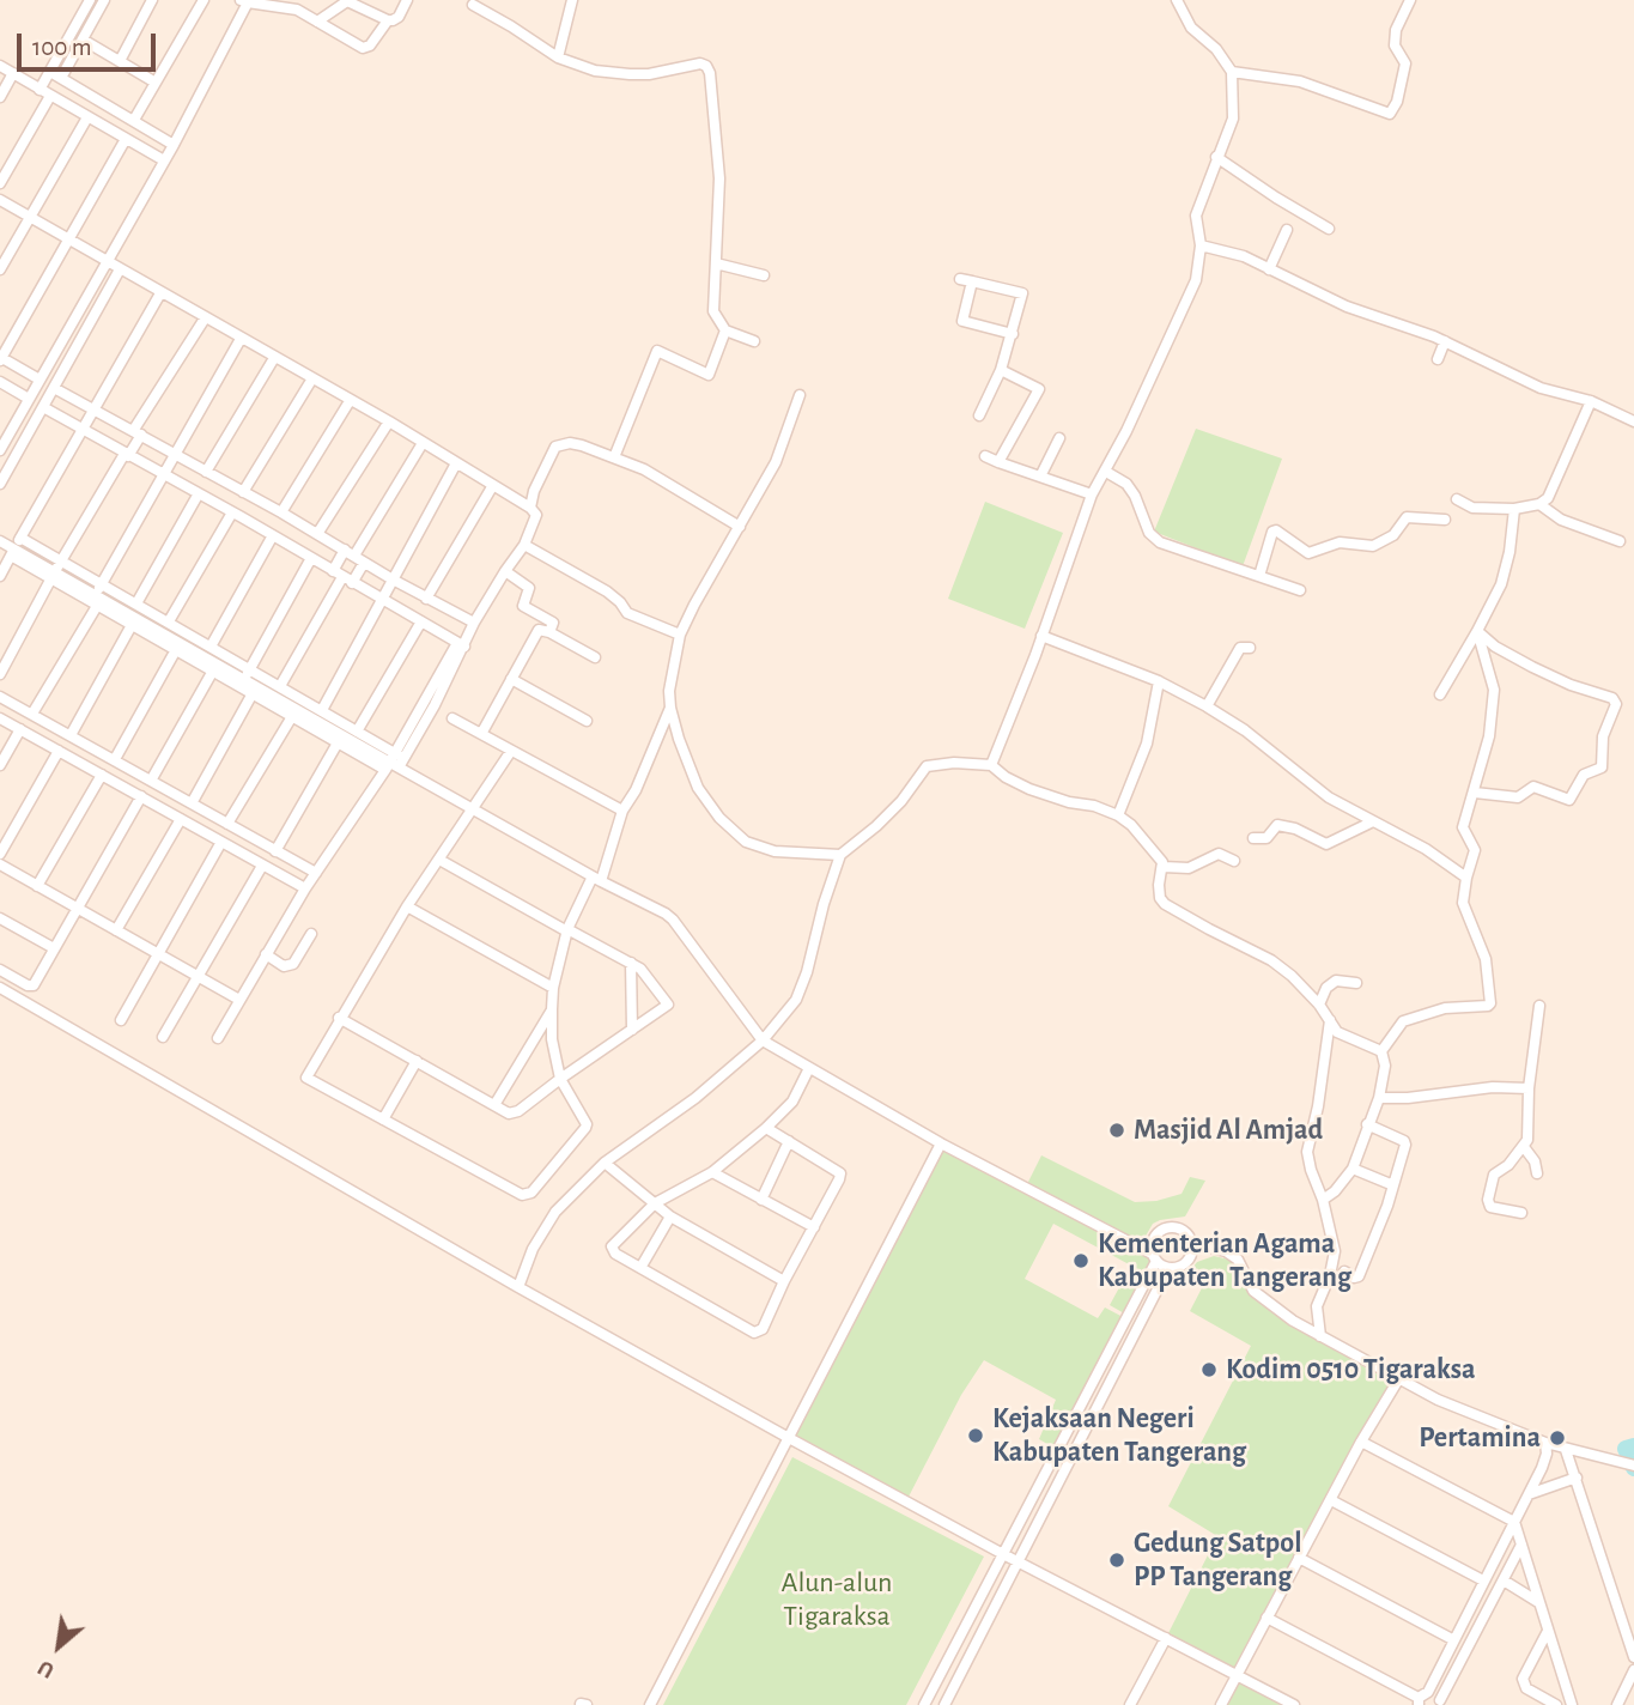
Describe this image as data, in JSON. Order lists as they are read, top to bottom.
{
  "parks": ["Alun-alun Tigaraksa"],
  "places": [
    "Masjid Al Amjad",
    "Kementerian Agama Kabupaten Tangerang",
    "Kodim 0510 Tigaraksa",
    "Kejaksaan Negeri Kabupaten Tangerang",
    "Pertamina",
    "Gedung Satpol PP Tangerang"
  ],
  "scale_bar": "100 m",
  "north": "bottom left"
}
